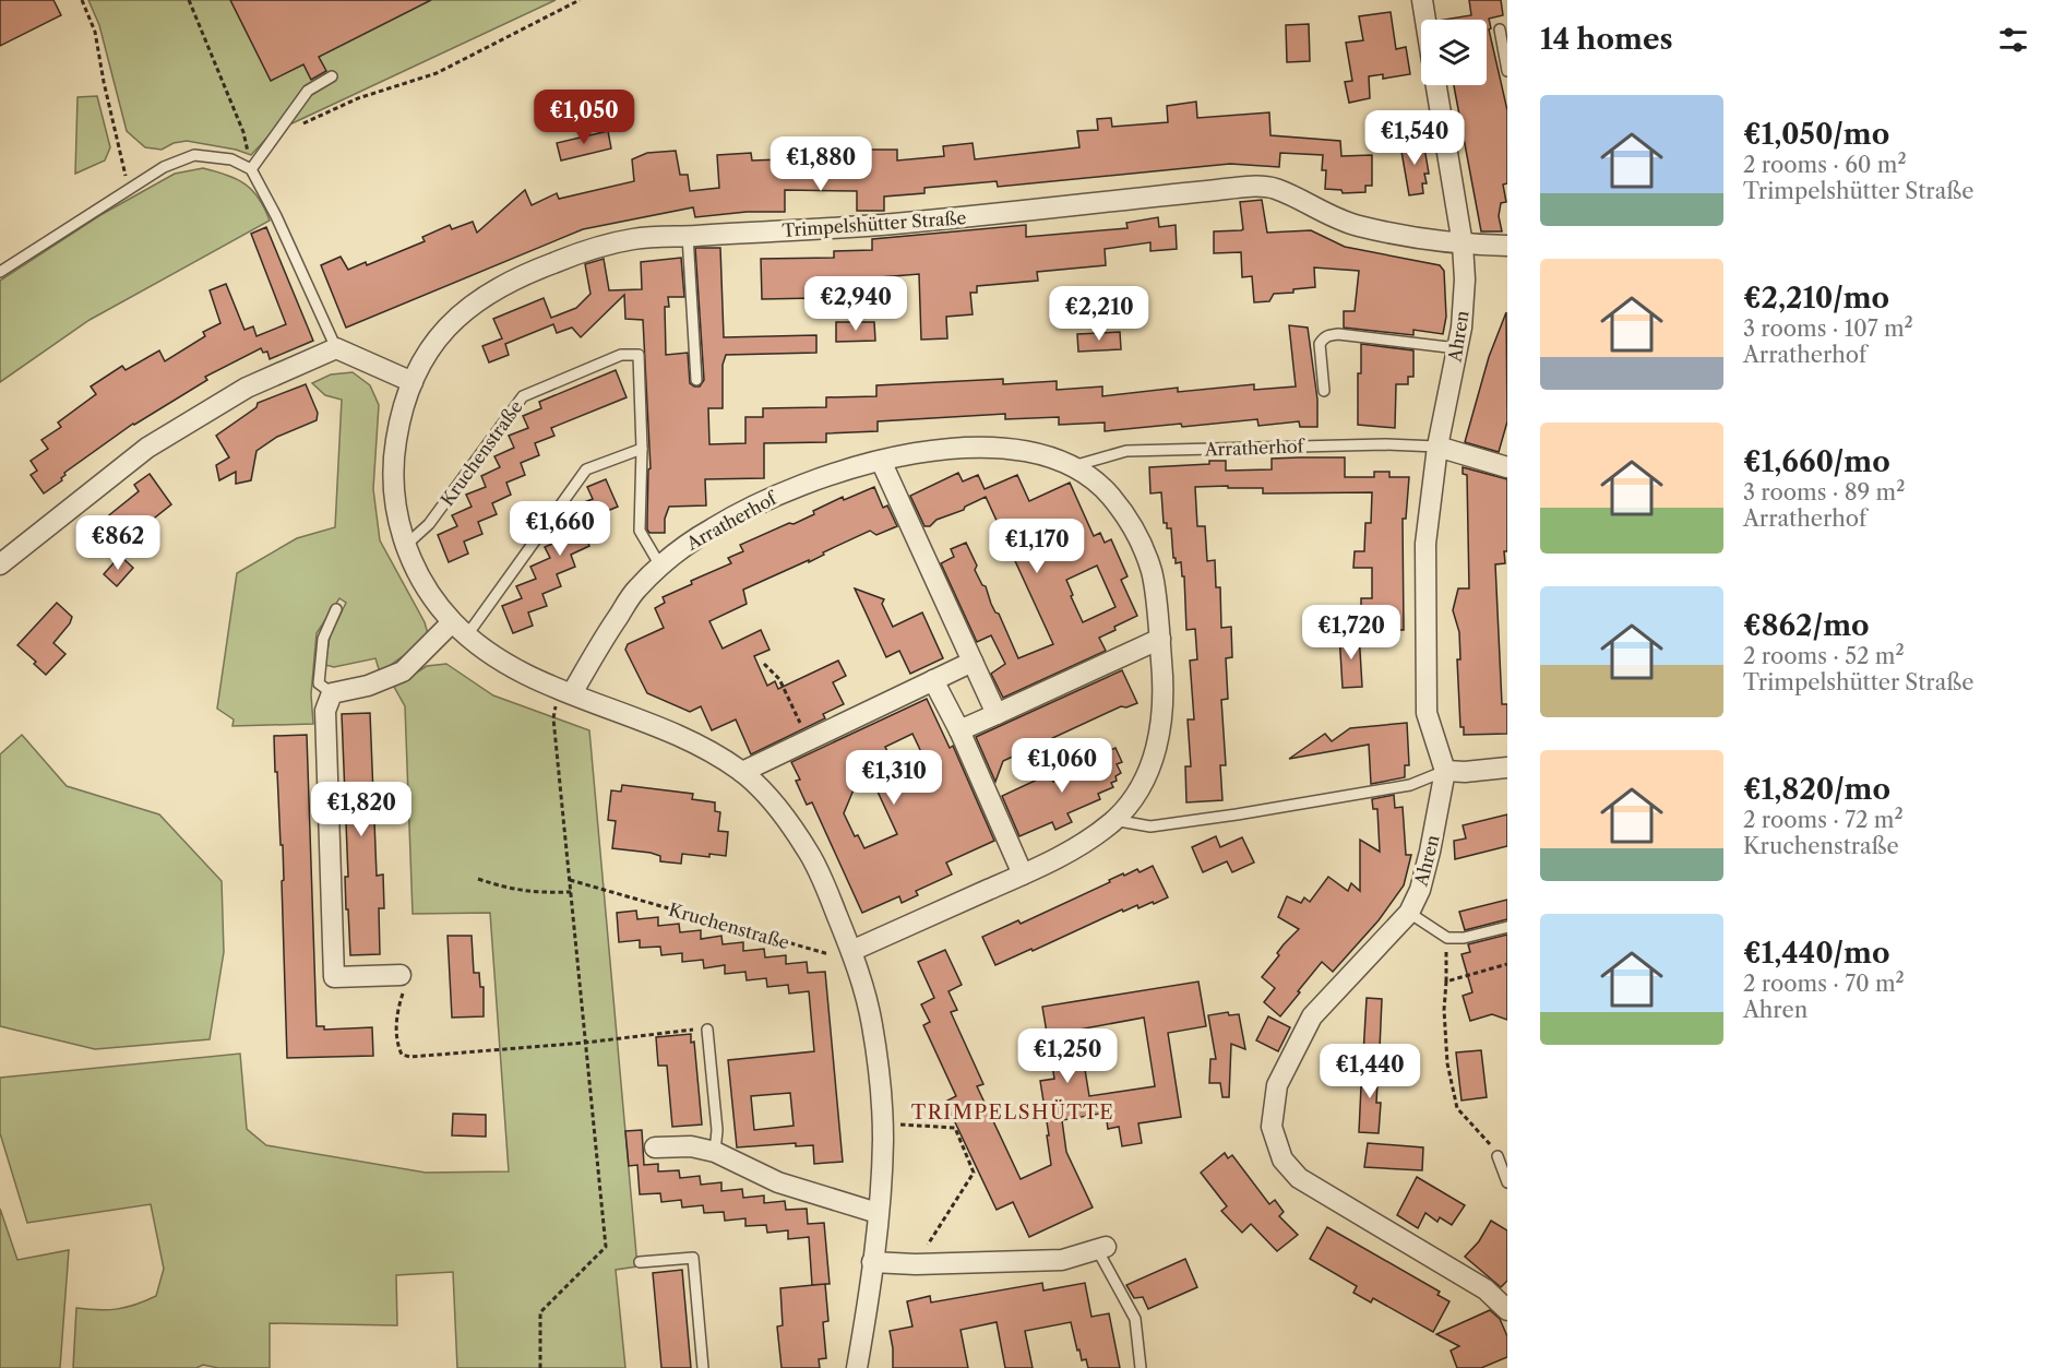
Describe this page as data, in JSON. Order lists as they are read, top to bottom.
{
  "streets": {
    "street": ["Trimpelshütter Straße", "Ahren", "Arratherhof"],
    "lane": ["Kruchenstraße"]
  },
  "crossings": [
    ["Trimpelshütter Straße", "Ahren"],
    ["Ahren", "Arratherhof"],
    ["Arratherhof", "Kruchenstraße"]
  ],
  "districts": ["TRIMPELSHÜTTE"],
  "page": {
    "heading": "14 homes",
    "list": [
      {
        "name": "€1,050/mo",
        "note": "2 rooms · 60 m² · Trimpelshütter Straße"
      },
      {
        "name": "€2,210/mo",
        "note": "3 rooms · 107 m² · Arratherhof"
      },
      {
        "name": "€1,660/mo",
        "note": "3 rooms · 89 m² · Arratherhof"
      },
      {
        "name": "€862/mo",
        "note": "2 rooms · 52 m² · Trimpelshütter Straße"
      },
      {
        "name": "€1,820/mo",
        "note": "2 rooms · 72 m² · Kruchenstraße"
      },
      {
        "name": "€1,440/mo",
        "note": "2 rooms · 70 m² · Ahren"
      }
    ],
    "price": [
      "€1,050",
      "€1,540",
      "€1,880",
      "€2,940",
      "€2,210",
      "€1,660",
      "€862",
      "€1,170",
      "€1,720",
      "€1,060",
      "€1,310",
      "€1,820",
      "€1,250",
      "€1,440"
    ]
  }
}
